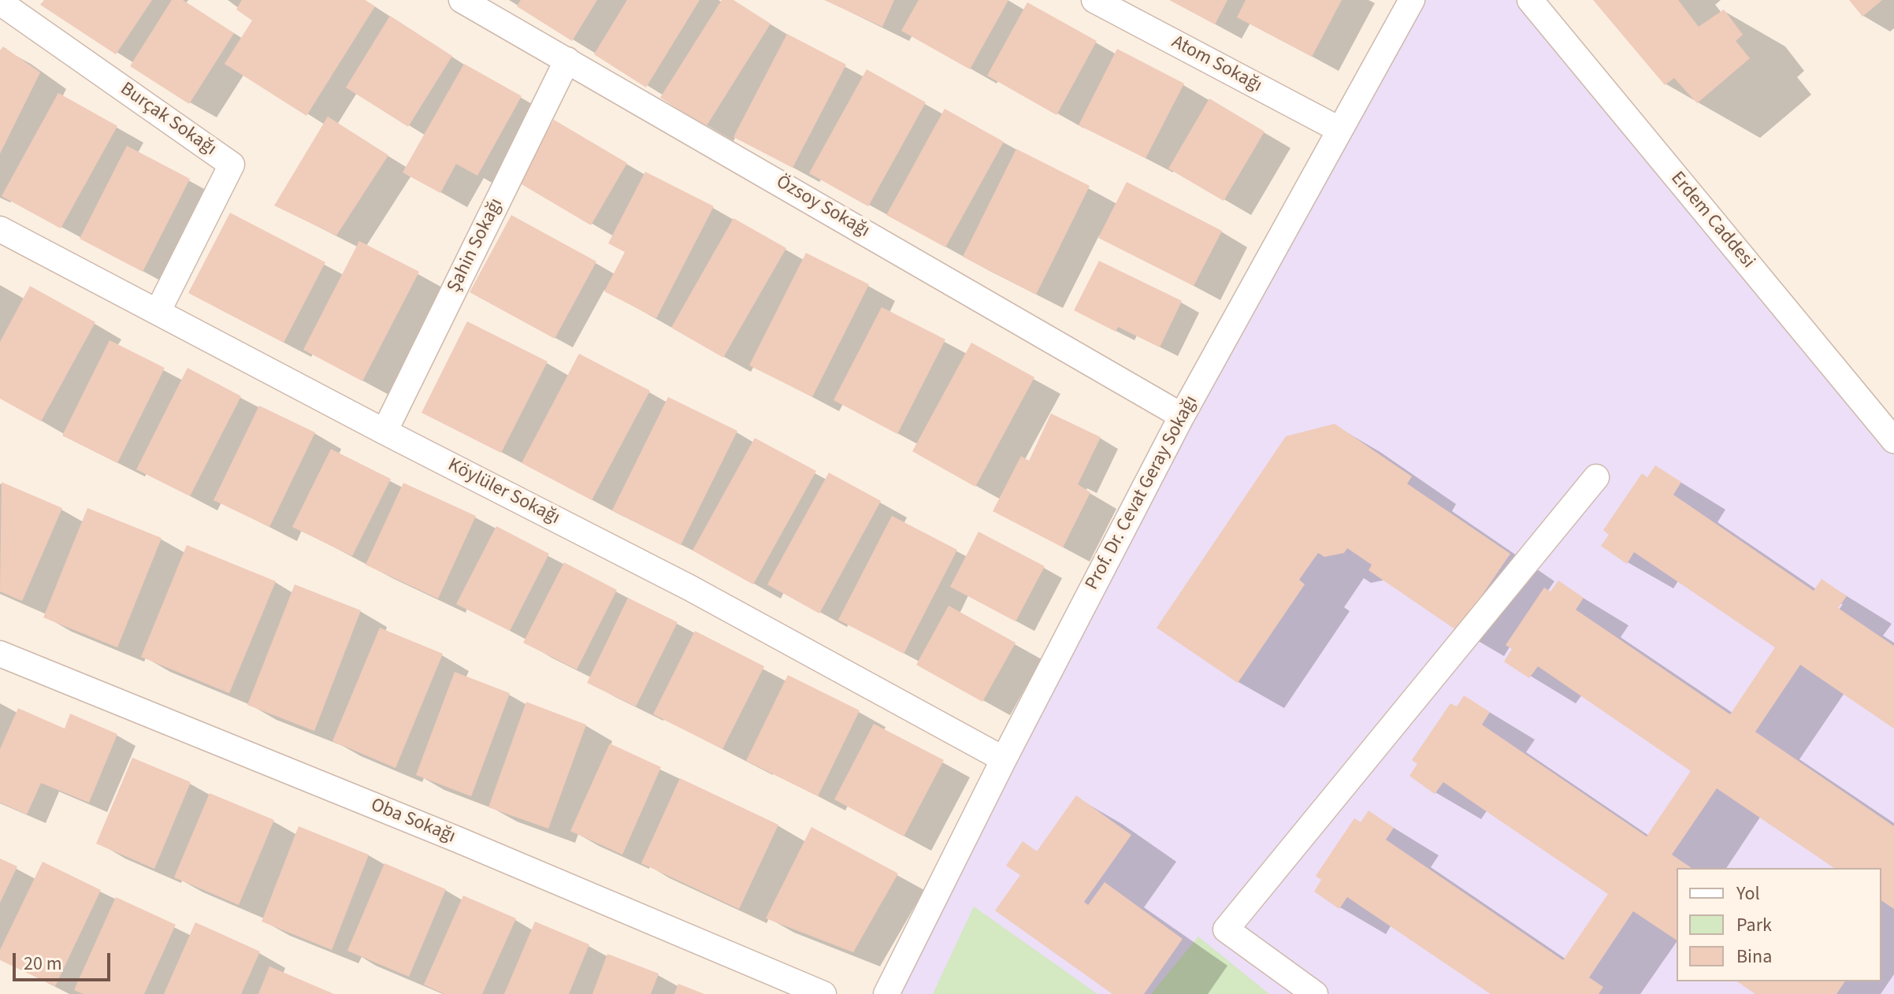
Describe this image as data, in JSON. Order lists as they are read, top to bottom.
{
  "streets": {
    "street": [
      "Atom Sokağı",
      "Burçak Sokağı",
      "Özsoy Sokağı",
      "Erdem Caddesi",
      "Şahin Sokağı",
      "Köylüler Sokağı",
      "Prof. Dr. Cevat Geray Sokağı",
      "Oba Sokağı"
    ]
  },
  "crossings": [
    ["Atom Sokağı", "Prof. Dr. Cevat Geray Sokağı"],
    ["Burçak Sokağı", "Köylüler Sokağı"],
    ["Özsoy Sokağı", "Şahin Sokağı"],
    ["Özsoy Sokağı", "Prof. Dr. Cevat Geray Sokağı"],
    ["Şahin Sokağı", "Köylüler Sokağı"],
    ["Köylüler Sokağı", "Prof. Dr. Cevat Geray Sokağı"]
  ],
  "legend": ["Yol", "Park", "Bina"],
  "scale_bar": "20 m"
}
